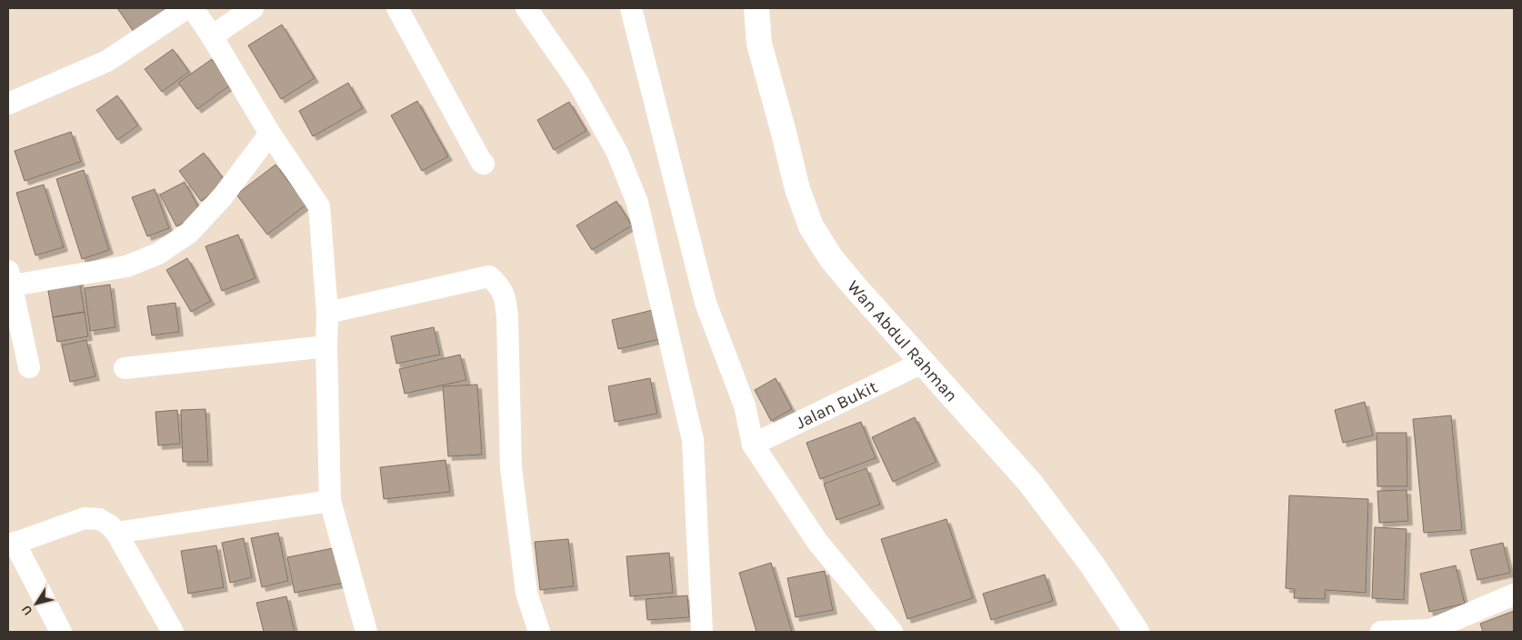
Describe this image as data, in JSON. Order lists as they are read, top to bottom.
{
  "streets": {
    "street": ["Wan Abdul Rahman", "Jalan Bukit"]
  },
  "crossings": [
    ["Wan Abdul Rahman", "Jalan Bukit"]
  ],
  "north": "bottom left"
}
